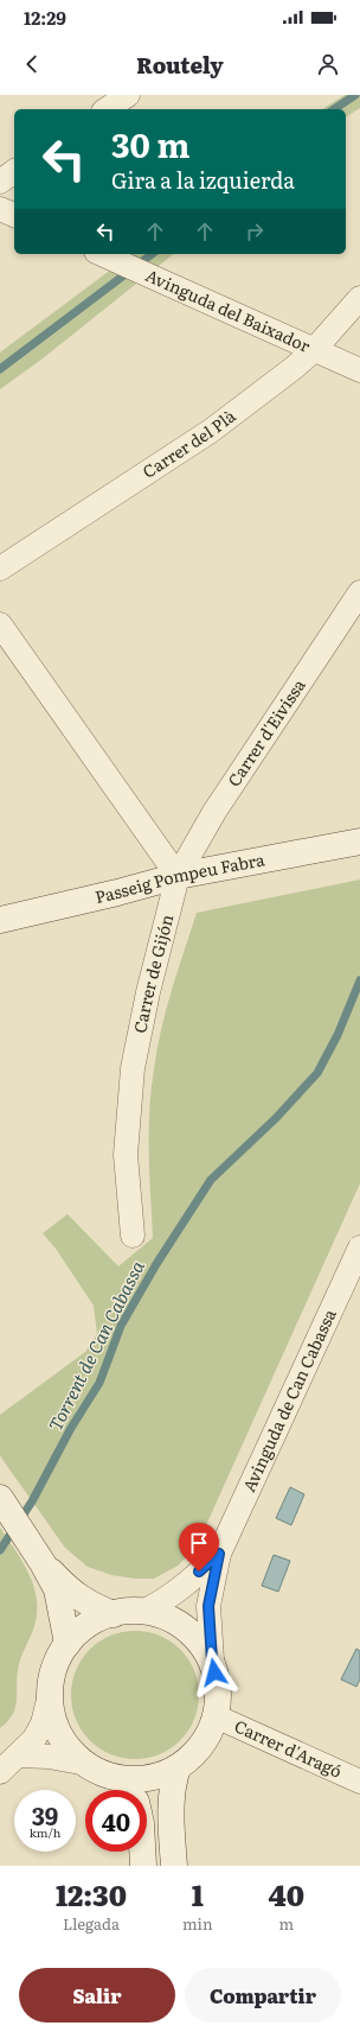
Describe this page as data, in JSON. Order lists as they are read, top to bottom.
{
  "streets": {
    "street": [
      "Avinguda del Baixador",
      "Carrer del Plà",
      "Carrer d'Eivissa",
      "Passeig Pompeu Fabra",
      "Carrer de Gijón",
      "Avinguda de Can Cabassa",
      "Carrer d'Aragó"
    ]
  },
  "crossings": [
    ["Avinguda del Baixador", "Carrer del Plà"],
    ["Carrer d'Eivissa", "Passeig Pompeu Fabra"],
    ["Carrer d'Eivissa", "Carrer de Gijón"],
    ["Passeig Pompeu Fabra", "Carrer de Gijón"],
    ["Avinguda de Can Cabassa", "Carrer d'Aragó"]
  ],
  "water": ["Torrent de Can Cabassa"],
  "page": {
    "status": "12:29",
    "header": "Routely",
    "turn": ["30 m", "Gira a la izquierda"],
    "speed": "39 km/h",
    "limit": "40",
    "eta": [
      "12:30",
      "Llegada",
      "1",
      "min",
      "40",
      "m"
    ],
    "buttons": ["Salir", "Compartir"]
  }
}
